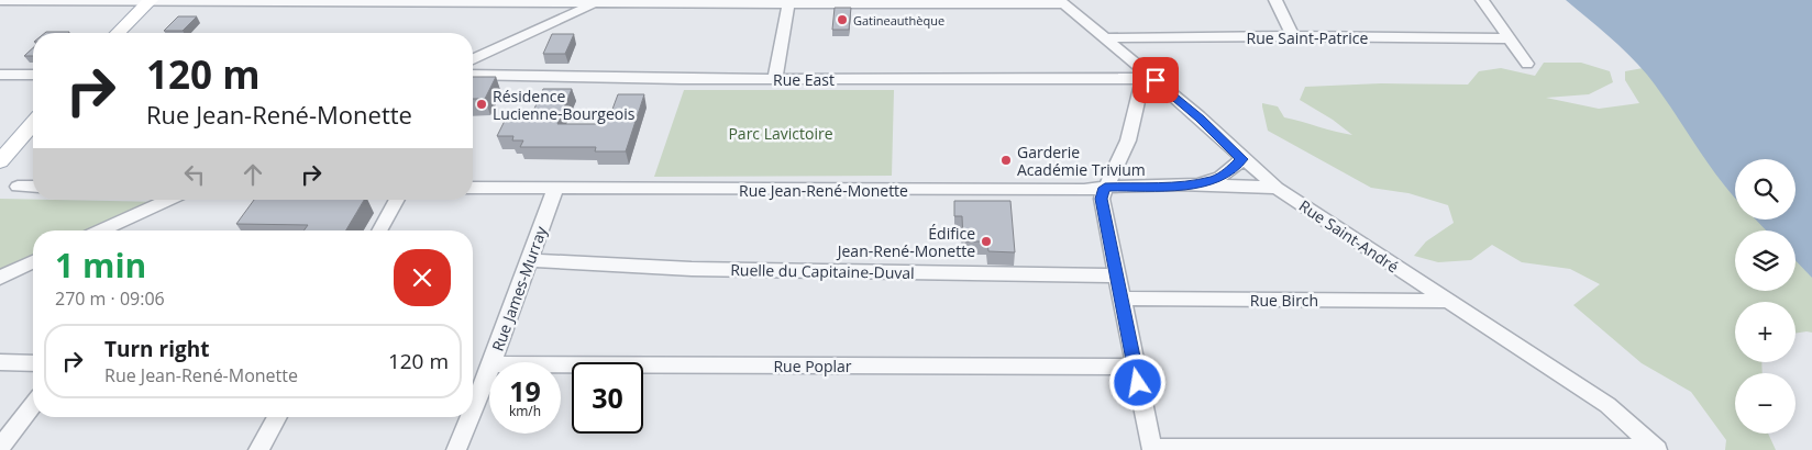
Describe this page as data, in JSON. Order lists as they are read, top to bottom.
{
  "streets": {
    "street": [
      "Rue Saint-Patrice",
      "Rue East",
      "Rue Jean-René-Monette",
      "Rue Saint-André",
      "Ruelle du Capitaine-Duval",
      "Rue James-Murray",
      "Rue Birch",
      "Rue Poplar"
    ]
  },
  "crossings": [
    ["Rue Saint-Patrice", "Rue Saint-André"],
    ["Rue East", "Rue Saint-André"],
    ["Rue Jean-René-Monette", "Rue Saint-André"],
    ["Rue Jean-René-Monette", "Rue James-Murray"],
    ["Rue Saint-André", "Rue Birch"],
    ["Ruelle du Capitaine-Duval", "Rue James-Murray"]
  ],
  "parks": ["Parc Lavictoire"],
  "places": [
    "Gatineauthèque",
    "Résidence Lucienne-Bourgeois",
    "Garderie Académie Trivium",
    "Édifice Jean-René-Monette"
  ],
  "page": {
    "turn": ["120 m", "Rue Jean-René-Monette"],
    "map_buttons": ["+", "−"],
    "heading": ["1 min", "270 m · 09:06"],
    "list": [
      {
        "name": "Turn right",
        "note": "Rue Jean-René-Monette",
        "value": "120 m"
      }
    ],
    "speed": "19 km/h",
    "limit": "30"
  }
}
